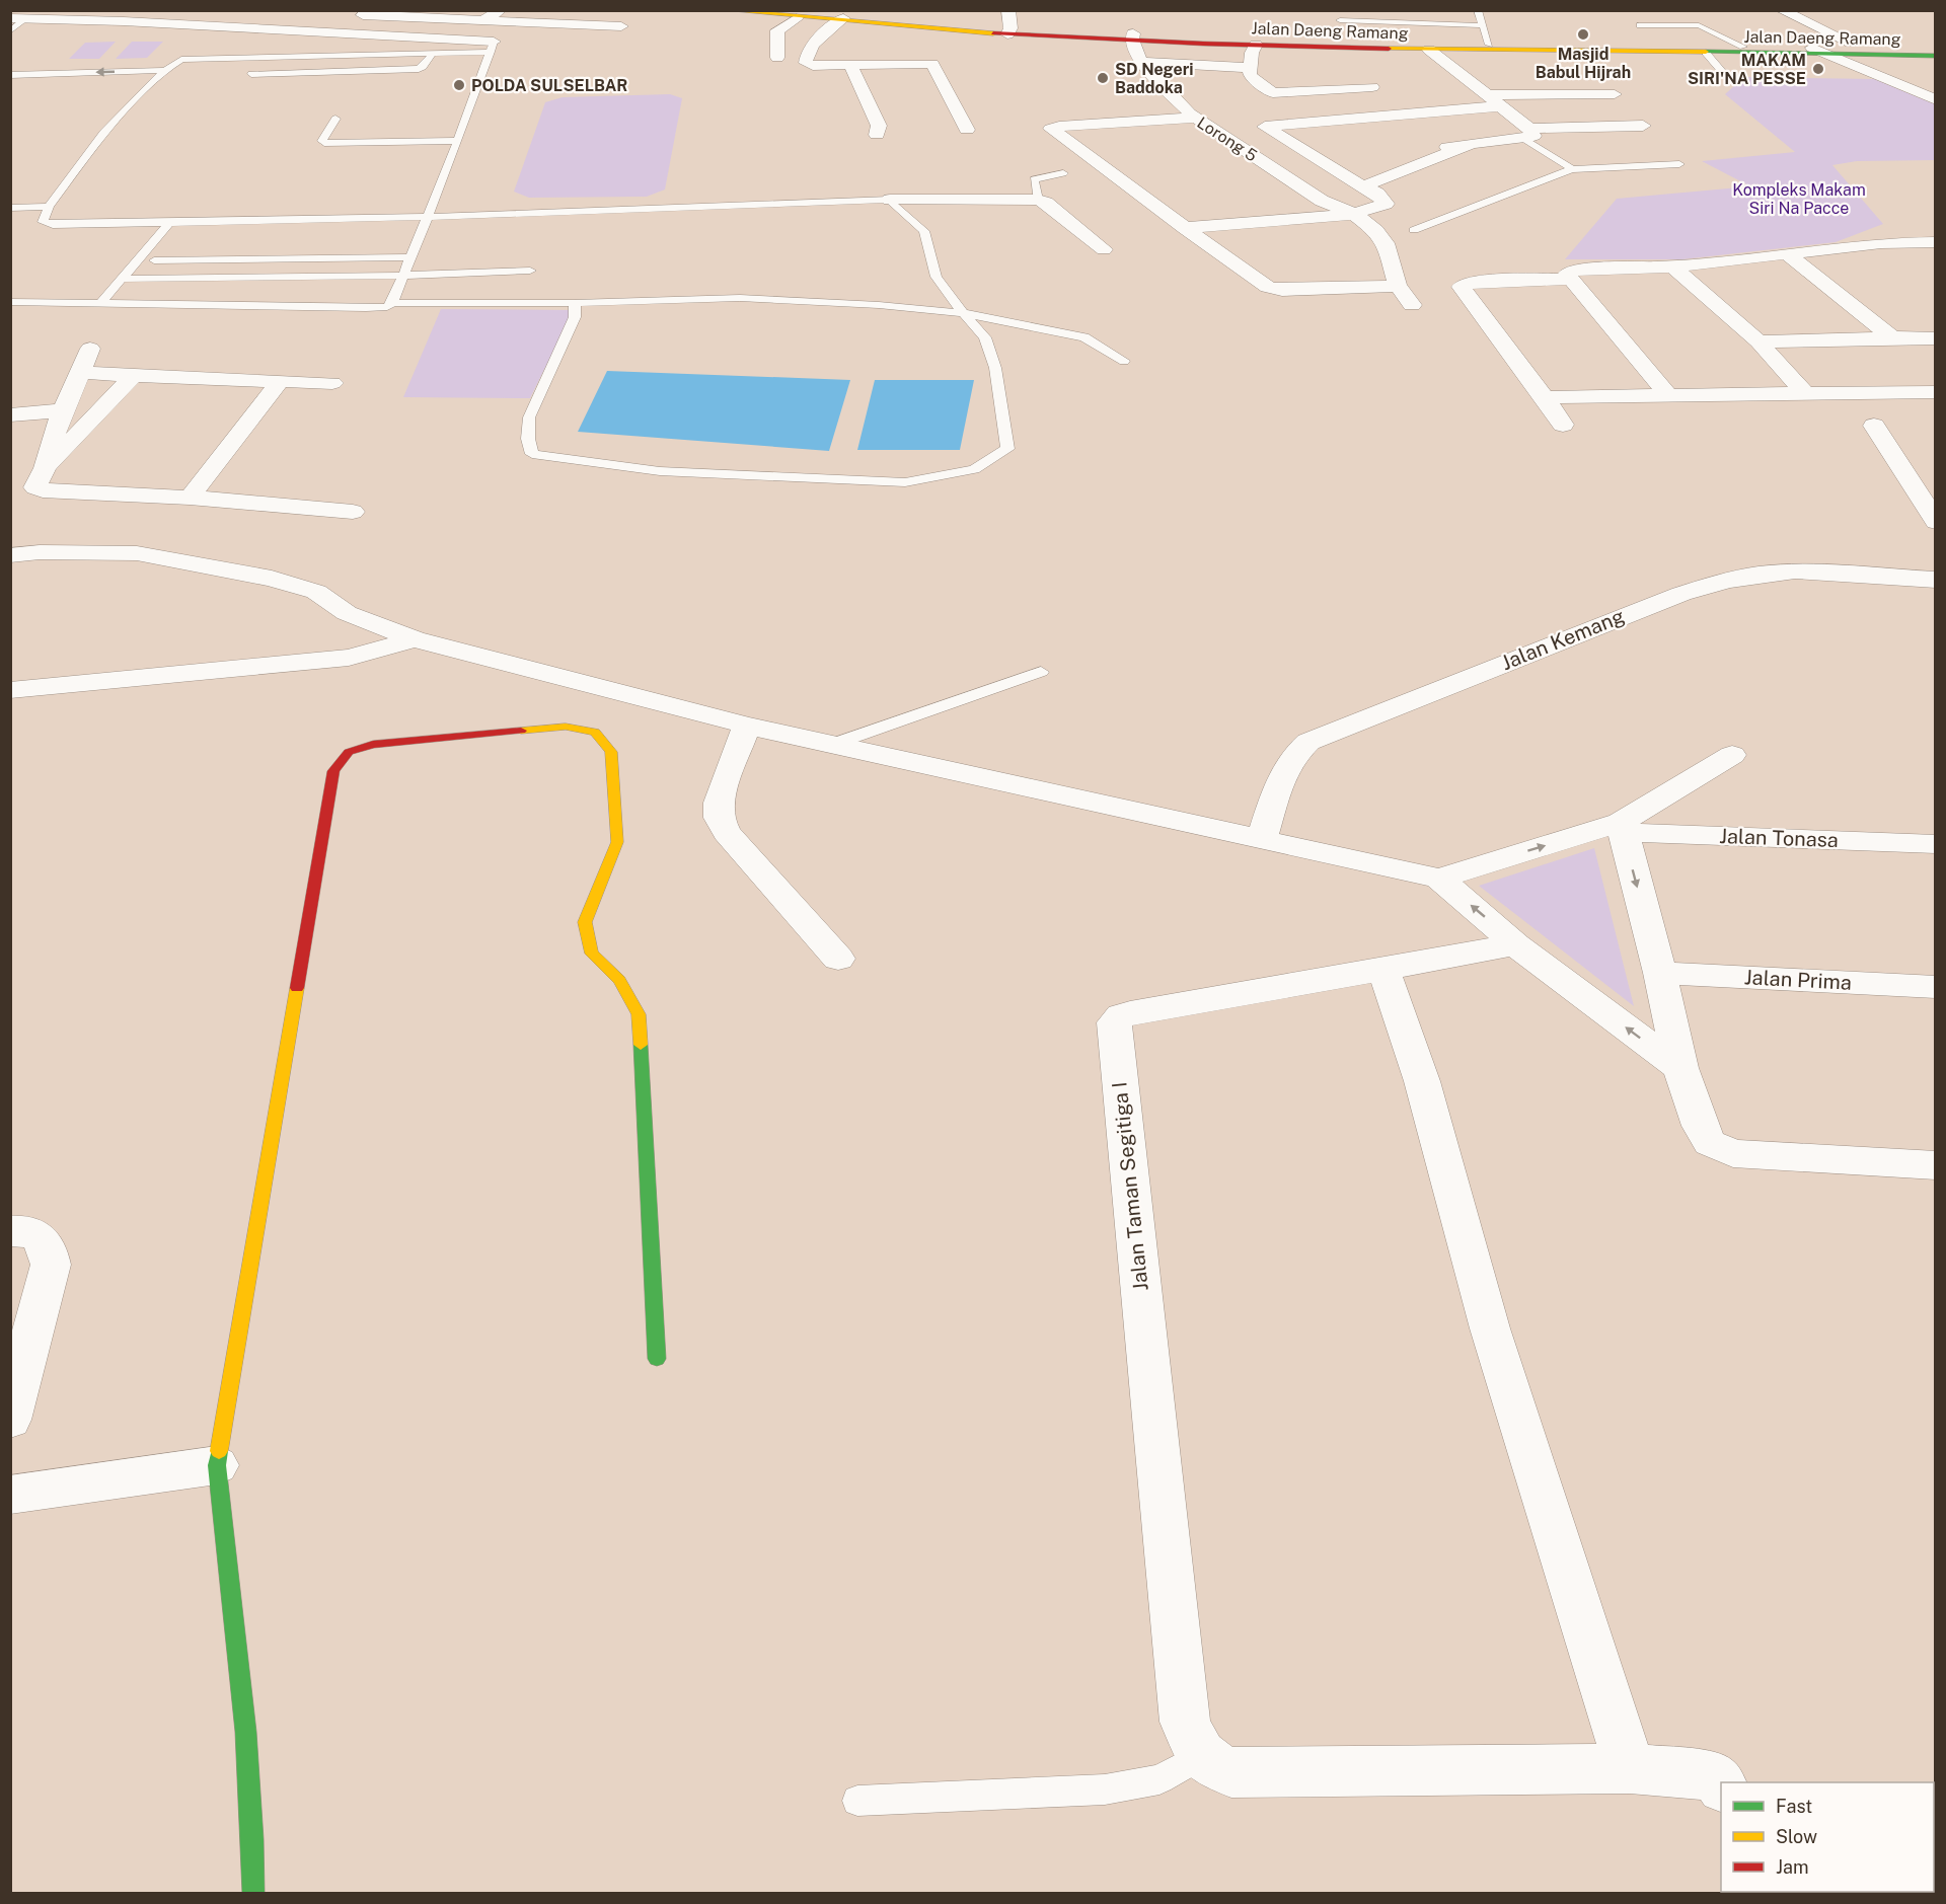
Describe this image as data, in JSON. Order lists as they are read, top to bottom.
{
  "streets": {
    "main road": ["Jalan Daeng Ramang"],
    "street": [
      "Lorong 5",
      "Jalan Kemang",
      "Jalan Tonasa",
      "Jalan Prima",
      "Jalan Taman Segitiga I"
    ]
  },
  "crossings": [
    ["Jalan Daeng Ramang", "Lorong 5"]
  ],
  "parks": ["Kompleks Makam Siri Na Pacce"],
  "places": [
    "Masjid Babul Hijrah",
    "MAKAM SIRI'NA PESSE",
    "SD Negeri Baddoka",
    "POLDA SULSELBAR"
  ],
  "legend": ["Fast", "Slow", "Jam"]
}
